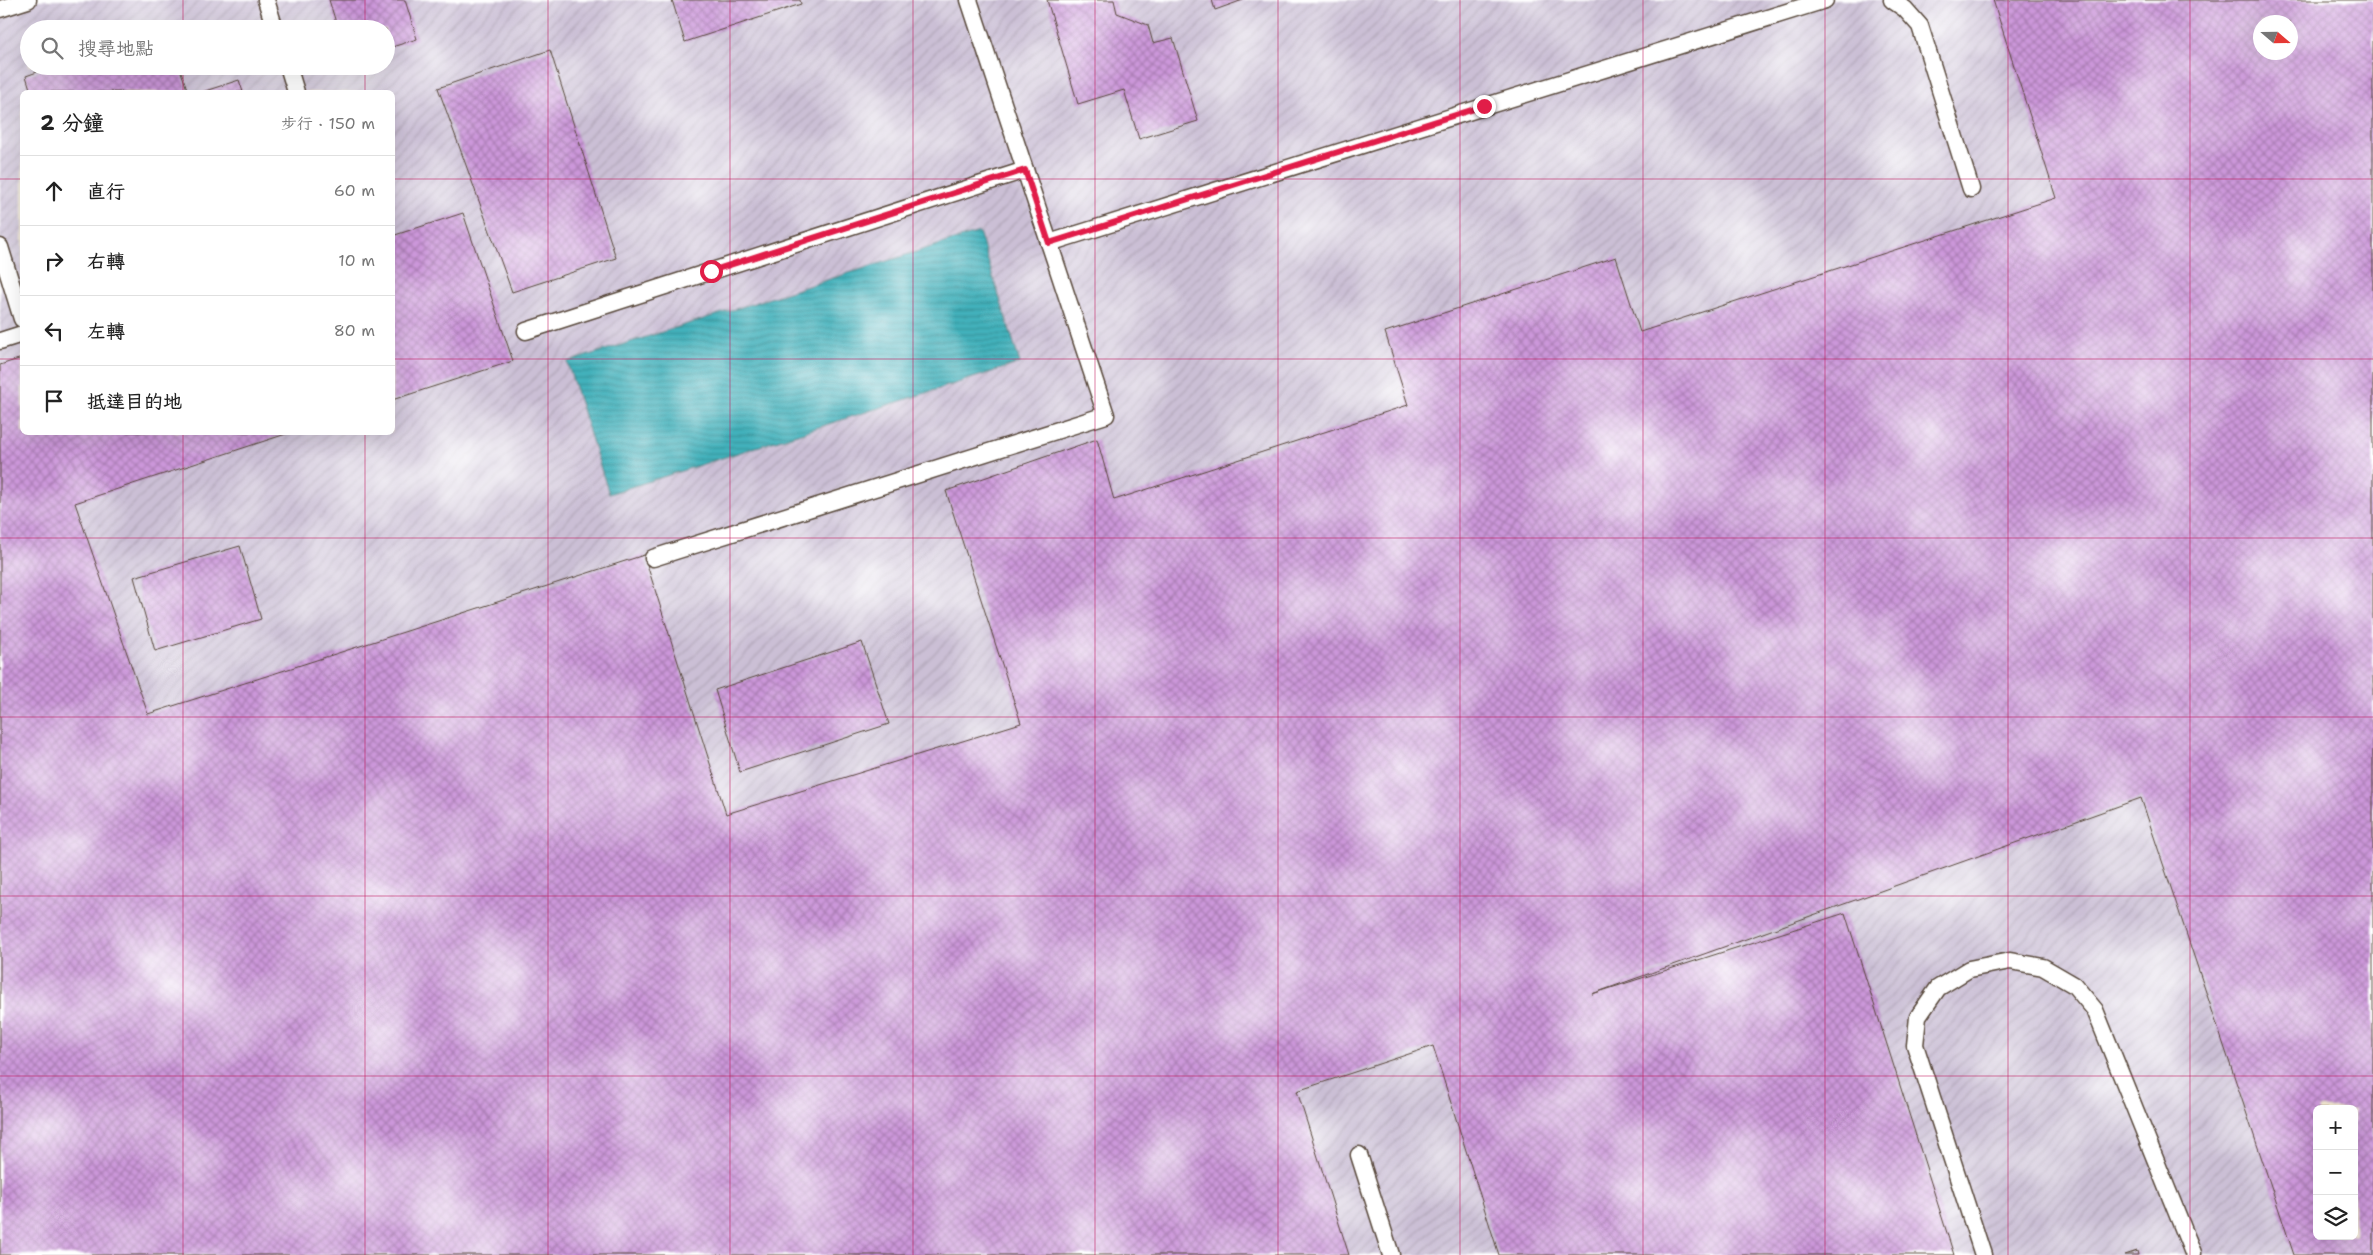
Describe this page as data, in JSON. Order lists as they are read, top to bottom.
{
  "north": "right",
  "page": {
    "search": "搜尋地點",
    "heading": ["2 分鐘", "步行 · 150 m"],
    "list": [
      ["直行", "60 m"],
      ["右轉", "10 m"],
      ["左轉", "80 m"],
      "抵達目的地"
    ],
    "map_buttons": ["+", "−"]
  }
}
